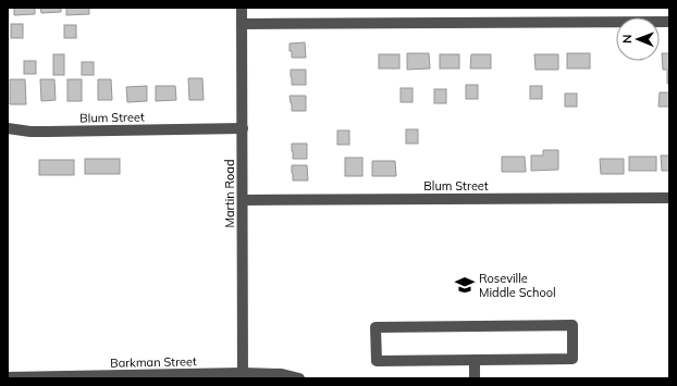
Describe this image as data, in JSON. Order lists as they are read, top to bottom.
{
  "streets": {
    "street": ["Blum Street", "Martin Road", "Barkman Street"]
  },
  "crossings": [
    ["Blum Street", "Martin Road"],
    ["Martin Road", "Barkman Street"]
  ],
  "places": {
    "school or university": ["Roseville Middle School"]
  },
  "north": "left"
}
